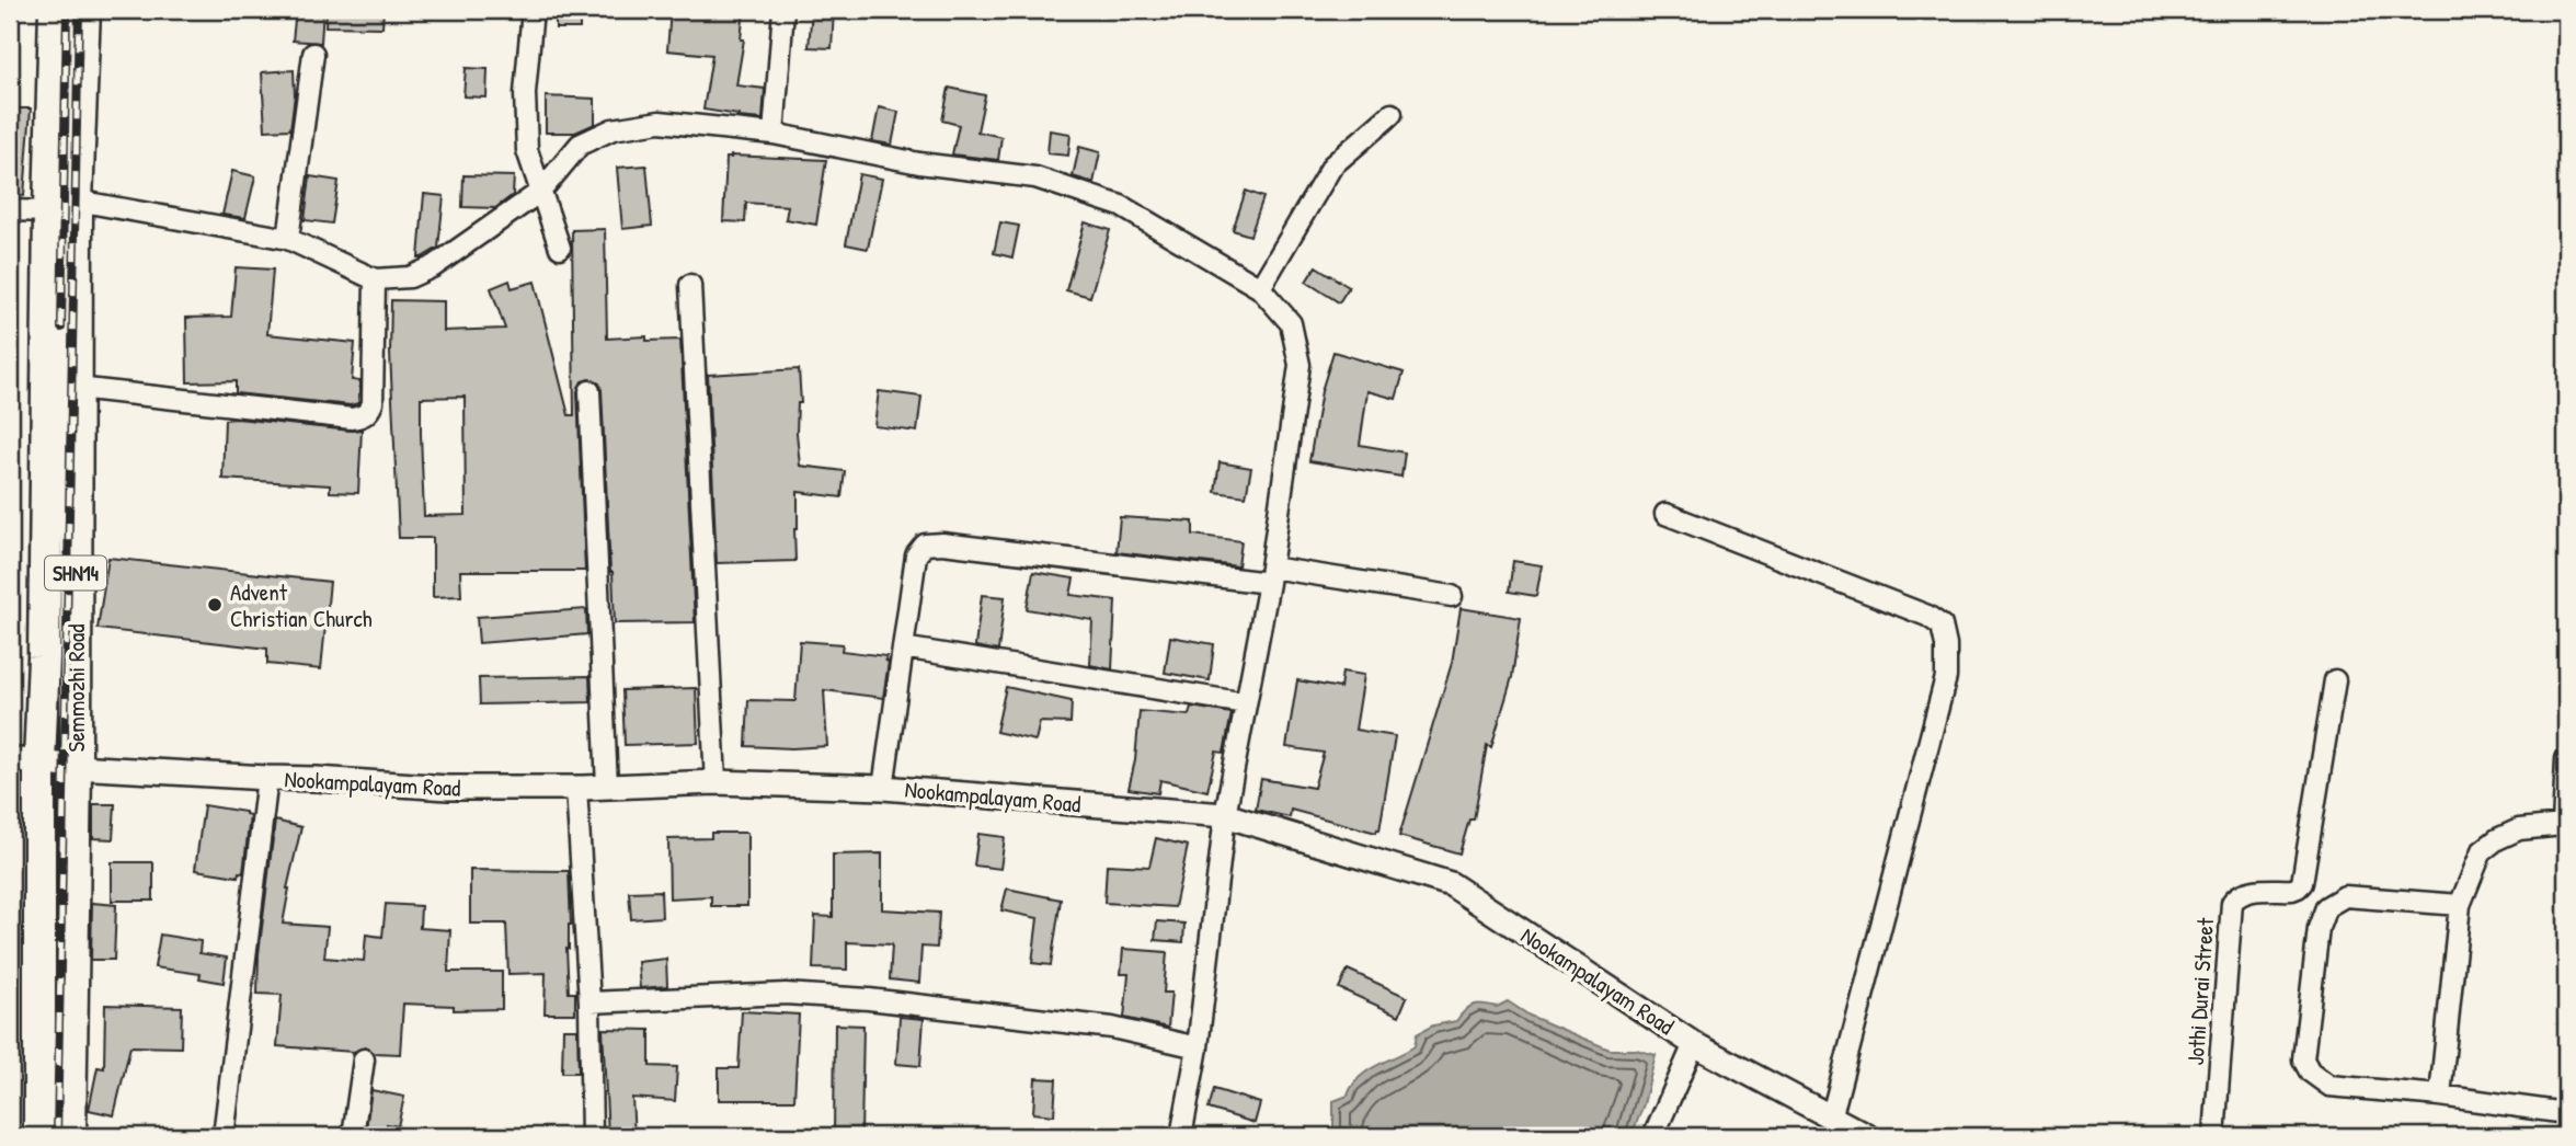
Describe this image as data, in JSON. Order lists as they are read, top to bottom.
{
  "streets": {
    "main road": ["SHN14", "Semmozhi Road"],
    "street": ["Nookampalayam Road", "Jothi Durai Street"]
  },
  "crossings": [
    ["Semmozhi Road", "Nookampalayam Road"]
  ],
  "places": ["Advent Christian Church"]
}
